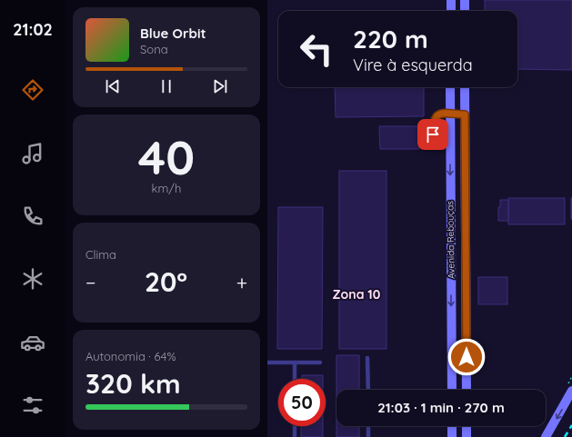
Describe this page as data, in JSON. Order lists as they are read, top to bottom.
{
  "streets": {
    "main road": ["Avenida Rebouças"]
  },
  "districts": ["Zona 10"],
  "page": {
    "tabs": "21:02",
    "turn": ["220 m", "Vire à esquerda"],
    "song": ["Blue Orbit", "Sona"],
    "tile": [
      ["40", "km/h"],
      "Clima",
      ["Autonomia · 64%", "320 km"]
    ],
    "heat": ["−", "20°", "+"],
    "limit": "50",
    "trip": "21:03 · 1 min · 270 m"
  }
}
